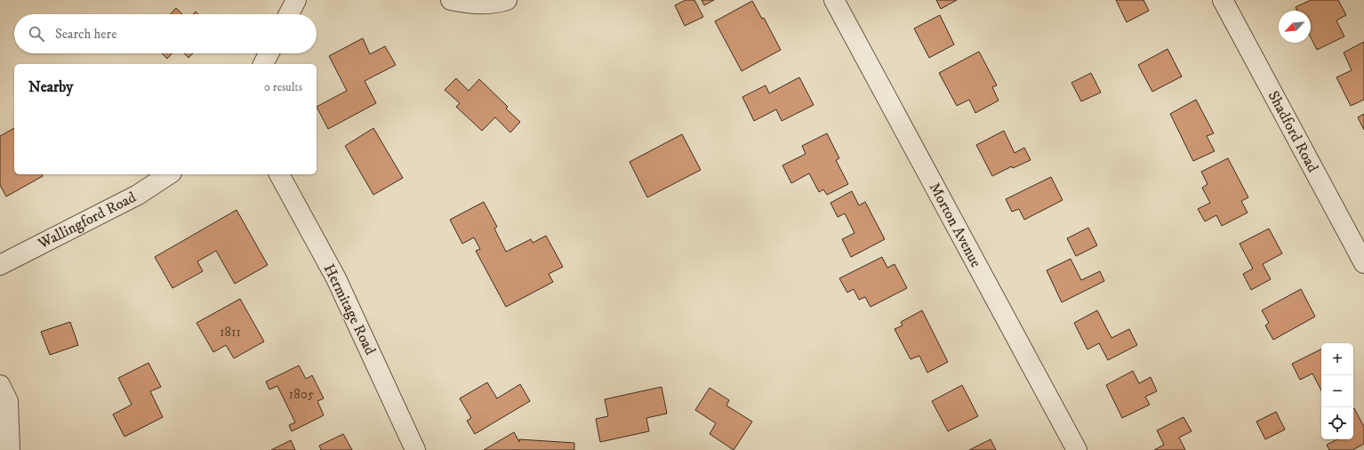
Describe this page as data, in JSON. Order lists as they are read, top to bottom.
{
  "streets": {
    "street": [
      "Shadford Road",
      "Wallingford Road",
      "Morton Avenue",
      "Hermitage Road"
    ]
  },
  "house_numbers": ["1811", "1805"],
  "north": "bottom left",
  "page": {
    "search": "Search here",
    "heading": ["Nearby", "0 results"],
    "map_buttons": ["+", "−"]
  }
}
